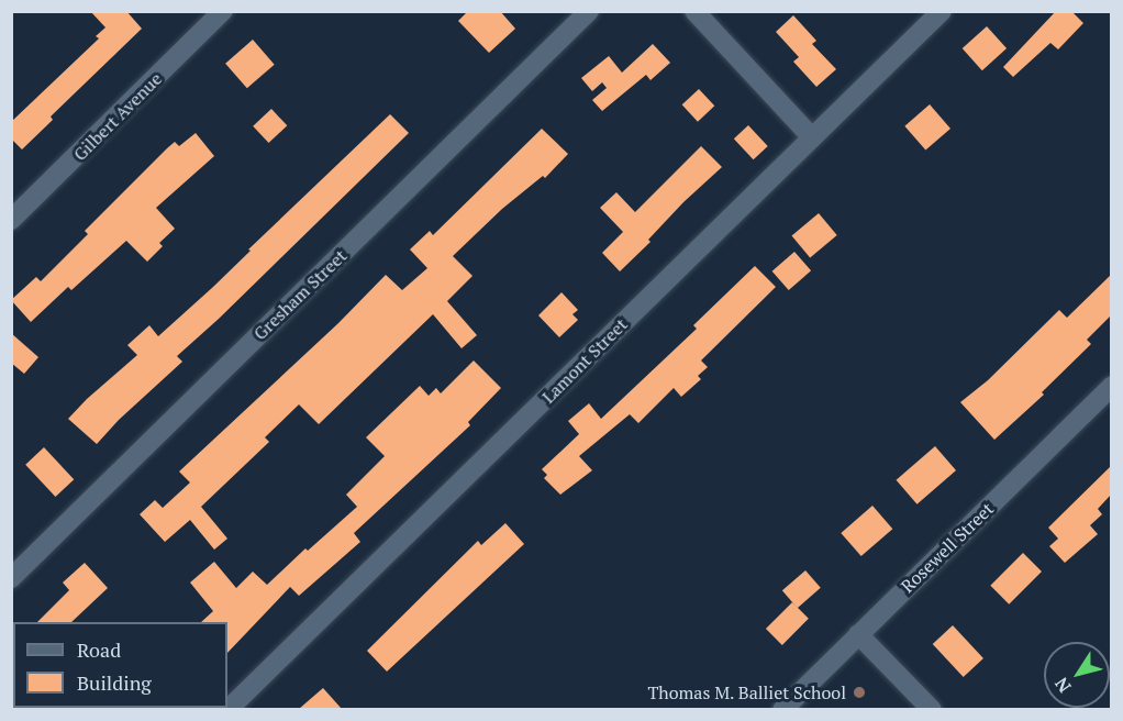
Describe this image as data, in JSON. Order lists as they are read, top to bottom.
{
  "streets": {
    "street": [
      "Gilbert Avenue",
      "Gresham Street",
      "Lamont Street",
      "Rosewell Street"
    ]
  },
  "places": ["Thomas M. Balliet School"],
  "legend": ["Road", "Building"],
  "north": "bottom left"
}
